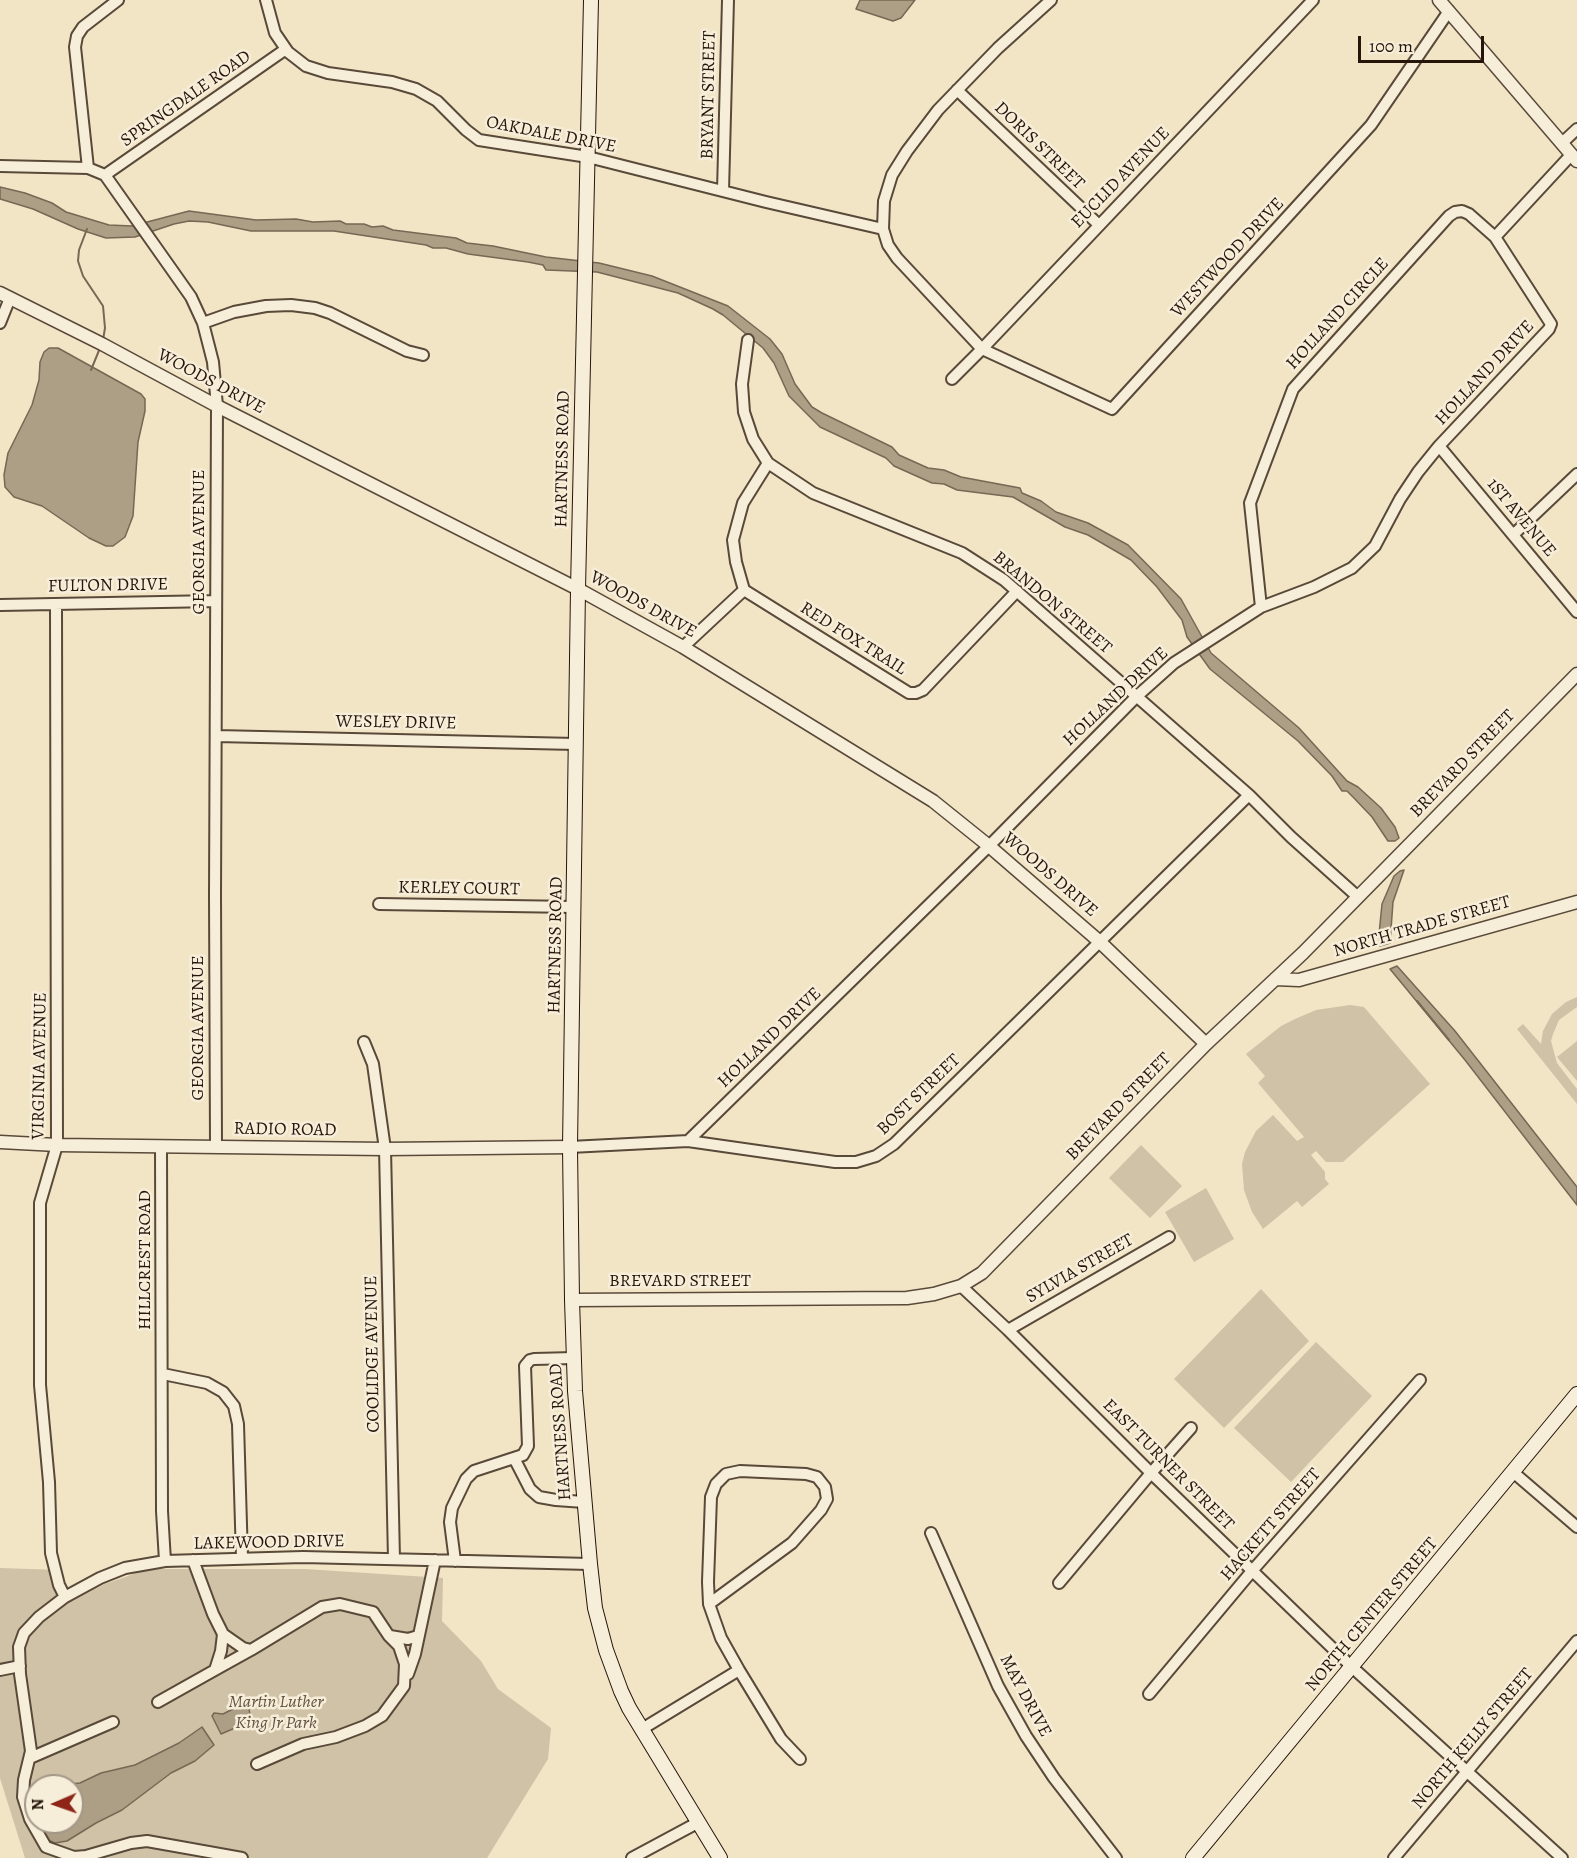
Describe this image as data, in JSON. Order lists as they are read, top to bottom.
{
  "streets": {
    "main road": ["HARTNESS ROAD", "NORTH CENTER STREET"],
    "street": [
      "BRYANT STREET",
      "SPRINGDALE ROAD",
      "OAKDALE DRIVE",
      "DORIS STREET",
      "EUCLID AVENUE",
      "WESTWOOD DRIVE",
      "HOLLAND CIRCLE",
      "HOLLAND DRIVE",
      "WOODS DRIVE",
      "1ST AVENUE",
      "GEORGIA AVENUE",
      "FULTON DRIVE",
      "BRANDON STREET",
      "RED FOX TRAIL",
      "WESLEY DRIVE",
      "BREVARD STREET",
      "KERLEY COURT",
      "NORTH TRADE STREET",
      "VIRGINIA AVENUE",
      "BOST STREET",
      "RADIO ROAD",
      "HILLCREST ROAD",
      "SYLVIA STREET",
      "COOLIDGE AVENUE",
      "EAST TURNER STREET",
      "HACKETT STREET",
      "LAKEWOOD DRIVE",
      "MAY DRIVE",
      "NORTH KELLY STREET"
    ]
  },
  "crossings": [
    ["BRYANT STREET", "OAKDALE DRIVE"],
    ["SPRINGDALE ROAD", "OAKDALE DRIVE"],
    ["SPRINGDALE ROAD", "GEORGIA AVENUE"],
    ["OAKDALE DRIVE", "HARTNESS ROAD"],
    ["DORIS STREET", "EUCLID AVENUE"],
    ["EUCLID AVENUE", "WESTWOOD DRIVE"],
    ["HOLLAND CIRCLE", "HOLLAND DRIVE"],
    ["HOLLAND DRIVE", "WOODS DRIVE"],
    ["HOLLAND DRIVE", "1ST AVENUE"],
    ["HOLLAND DRIVE", "BRANDON STREET"],
    ["HOLLAND DRIVE", "BOST STREET"],
    ["WOODS DRIVE", "HARTNESS ROAD"],
    ["WOODS DRIVE", "GEORGIA AVENUE"],
    ["WOODS DRIVE", "BREVARD STREET"],
    ["WOODS DRIVE", "BOST STREET"],
    ["HARTNESS ROAD", "WESLEY DRIVE"],
    ["HARTNESS ROAD", "BREVARD STREET"],
    ["HARTNESS ROAD", "KERLEY COURT"],
    ["HARTNESS ROAD", "BOST STREET"],
    ["HARTNESS ROAD", "RADIO ROAD"],
    ["HARTNESS ROAD", "LAKEWOOD DRIVE"],
    ["GEORGIA AVENUE", "FULTON DRIVE"],
    ["GEORGIA AVENUE", "WESLEY DRIVE"],
    ["GEORGIA AVENUE", "RADIO ROAD"],
    ["FULTON DRIVE", "VIRGINIA AVENUE"],
    ["BRANDON STREET", "RED FOX TRAIL"],
    ["BRANDON STREET", "BREVARD STREET"],
    ["BRANDON STREET", "BOST STREET"],
    ["BREVARD STREET", "NORTH TRADE STREET"],
    ["BREVARD STREET", "EAST TURNER STREET"],
    ["VIRGINIA AVENUE", "RADIO ROAD"],
    ["VIRGINIA AVENUE", "LAKEWOOD DRIVE"],
    ["BOST STREET", "RADIO ROAD"],
    ["RADIO ROAD", "HILLCREST ROAD"],
    ["RADIO ROAD", "COOLIDGE AVENUE"],
    ["HILLCREST ROAD", "LAKEWOOD DRIVE"],
    ["SYLVIA STREET", "EAST TURNER STREET"],
    ["COOLIDGE AVENUE", "LAKEWOOD DRIVE"],
    ["EAST TURNER STREET", "HACKETT STREET"],
    ["EAST TURNER STREET", "NORTH CENTER STREET"],
    ["EAST TURNER STREET", "NORTH KELLY STREET"]
  ],
  "parks": ["Martin Luther King Jr Park"],
  "scale_bar": "100 m",
  "north": "left"
}
